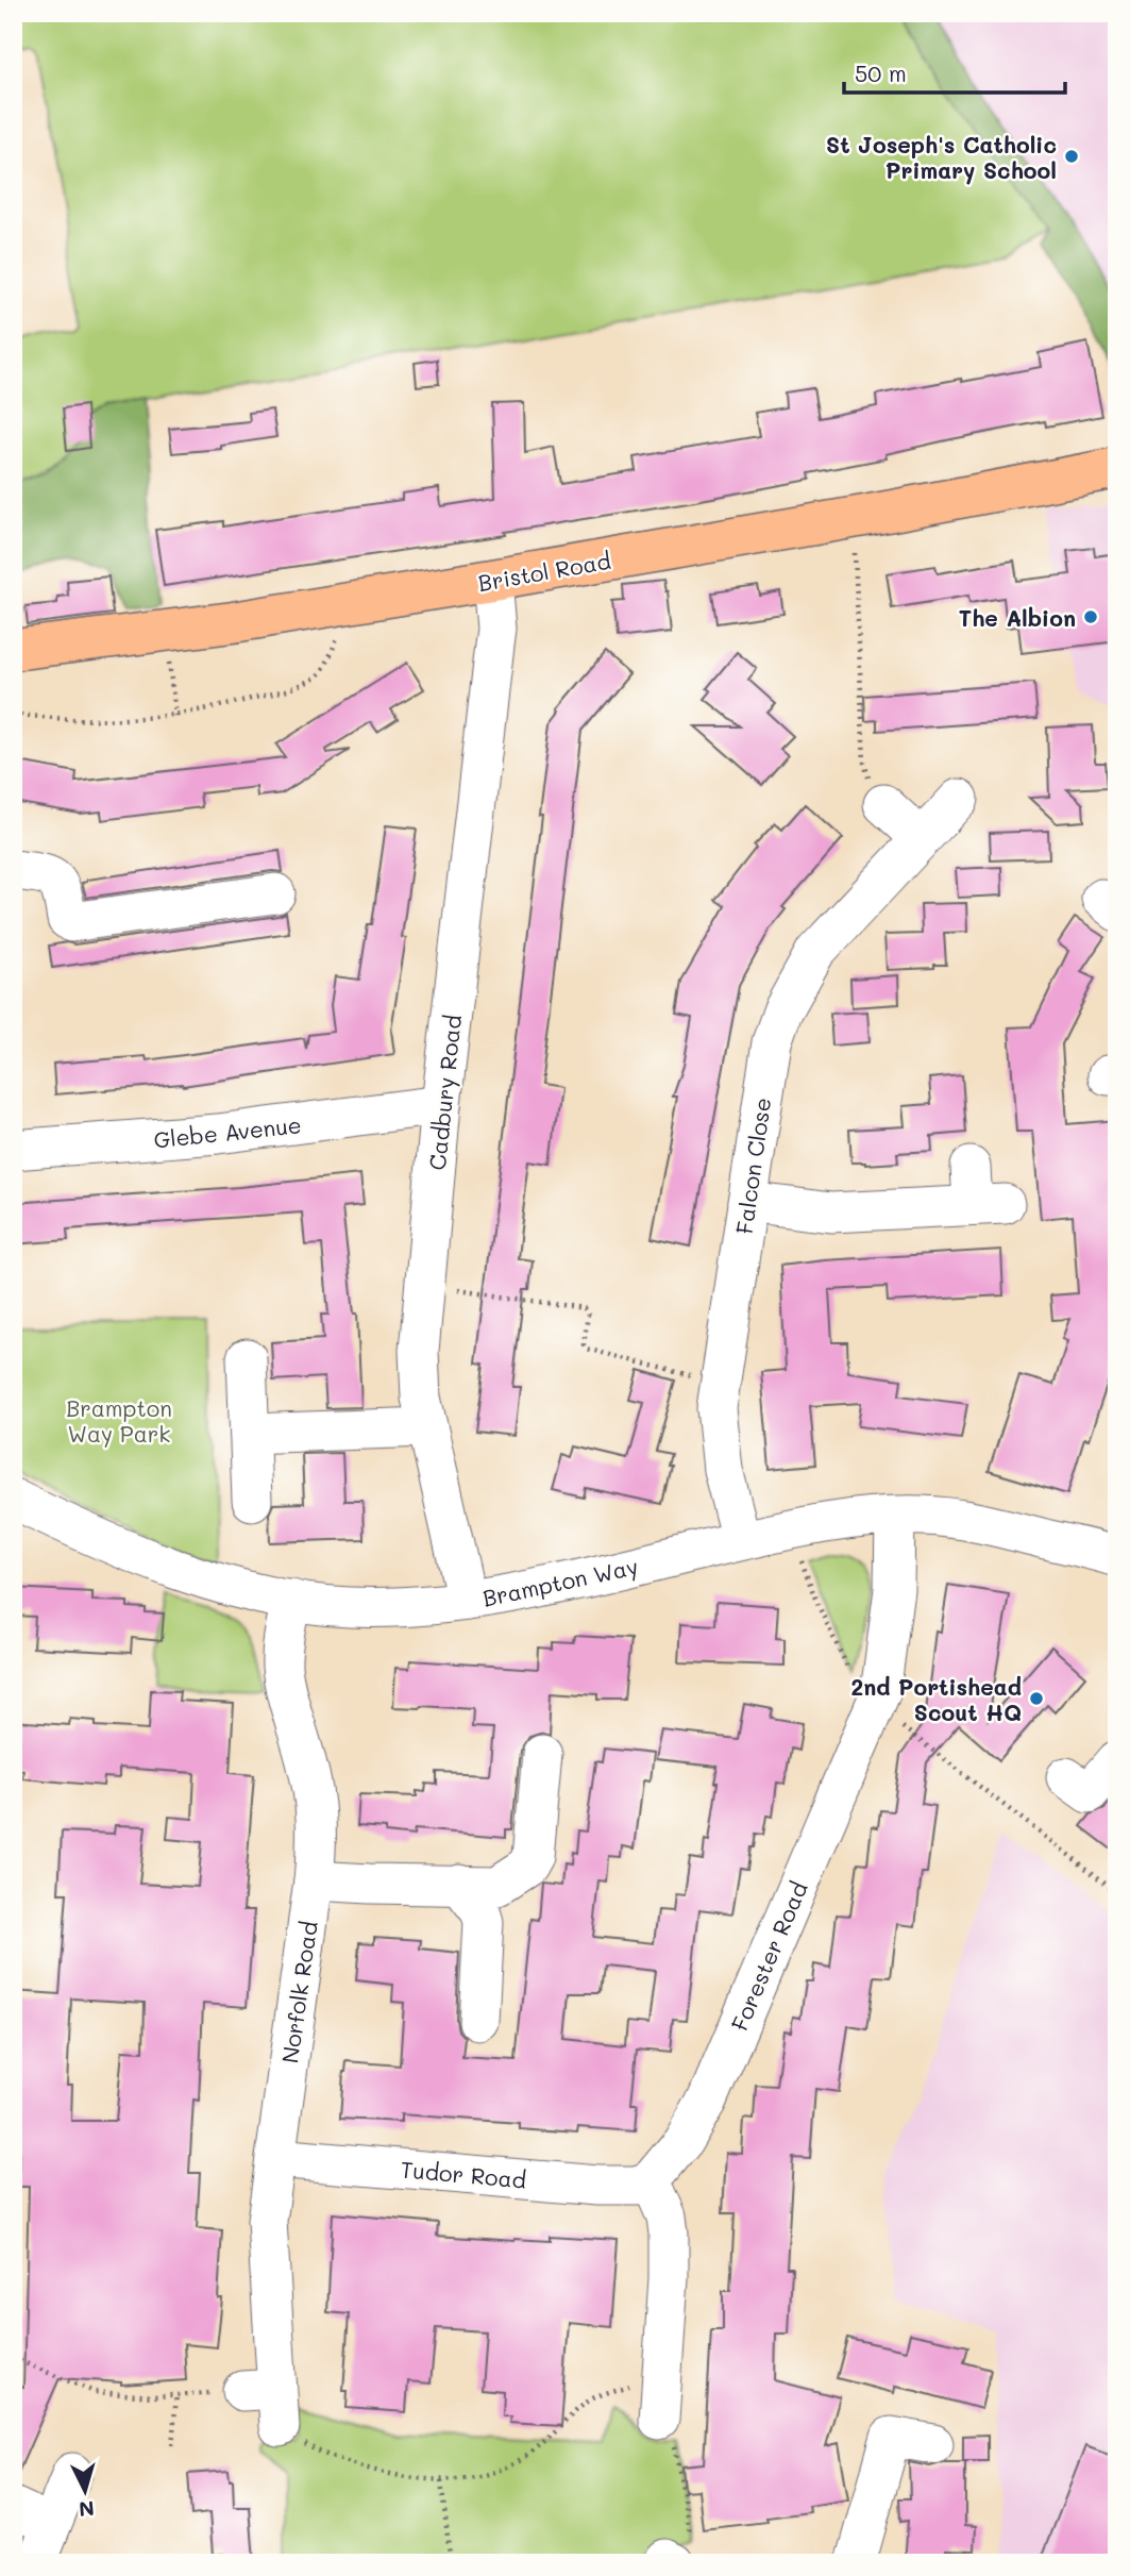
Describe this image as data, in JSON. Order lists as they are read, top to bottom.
{
  "streets": {
    "main road": ["Bristol Road"],
    "street": [
      "Cadbury Road",
      "Glebe Avenue",
      "Falcon Close",
      "Brampton Way",
      "Forester Road",
      "Norfolk Road",
      "Tudor Road"
    ]
  },
  "crossings": [
    ["Bristol Road", "Cadbury Road"],
    ["Cadbury Road", "Glebe Avenue"],
    ["Cadbury Road", "Brampton Way"],
    ["Falcon Close", "Brampton Way"],
    ["Brampton Way", "Forester Road"],
    ["Brampton Way", "Norfolk Road"],
    ["Forester Road", "Tudor Road"],
    ["Norfolk Road", "Tudor Road"]
  ],
  "parks": ["Brampton Way Park"],
  "places": ["St Joseph's Catholic Primary School", "The Albion", "2nd Portishead Scout HQ"],
  "scale_bar": "50 m",
  "north": "bottom"
}
